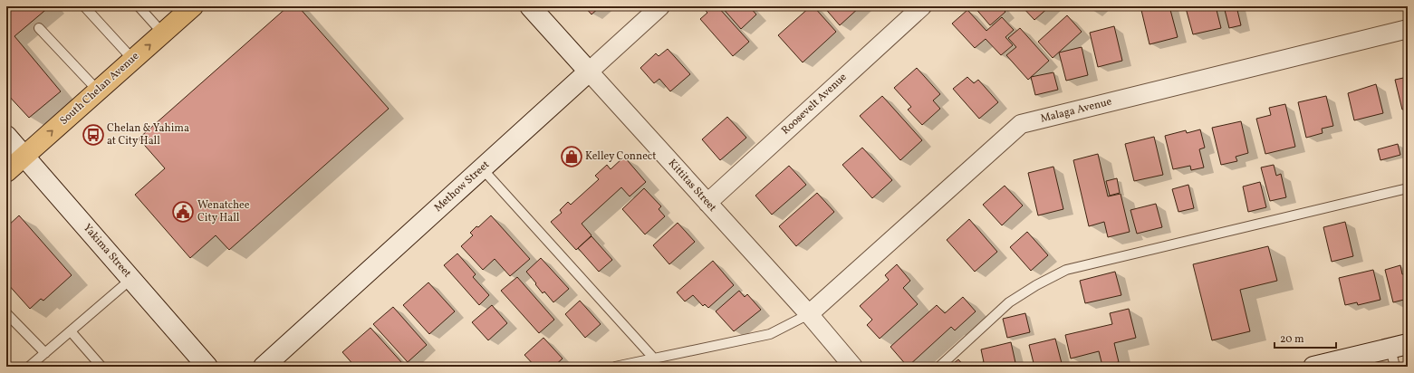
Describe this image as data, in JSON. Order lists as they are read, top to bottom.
{
  "streets": {
    "main road": ["South Chelan Avenue"],
    "street": [
      "Roosevelt Avenue",
      "Malaga Avenue",
      "Kittitas Street",
      "Methow Street",
      "Yakima Street"
    ]
  },
  "crossings": [
    ["South Chelan Avenue", "Yakima Street"],
    ["Roosevelt Avenue", "Kittitas Street"],
    ["Malaga Avenue", "Kittitas Street"],
    ["Kittitas Street", "Methow Street"]
  ],
  "one_way": ["South Chelan Avenue"],
  "places": {
    "bus stop": ["Chelan & Yahima at City Hall"],
    "shop": ["Kelley Connect"],
    "public building": ["Wenatchee City Hall"]
  },
  "scale_bar": "20 m"
}
